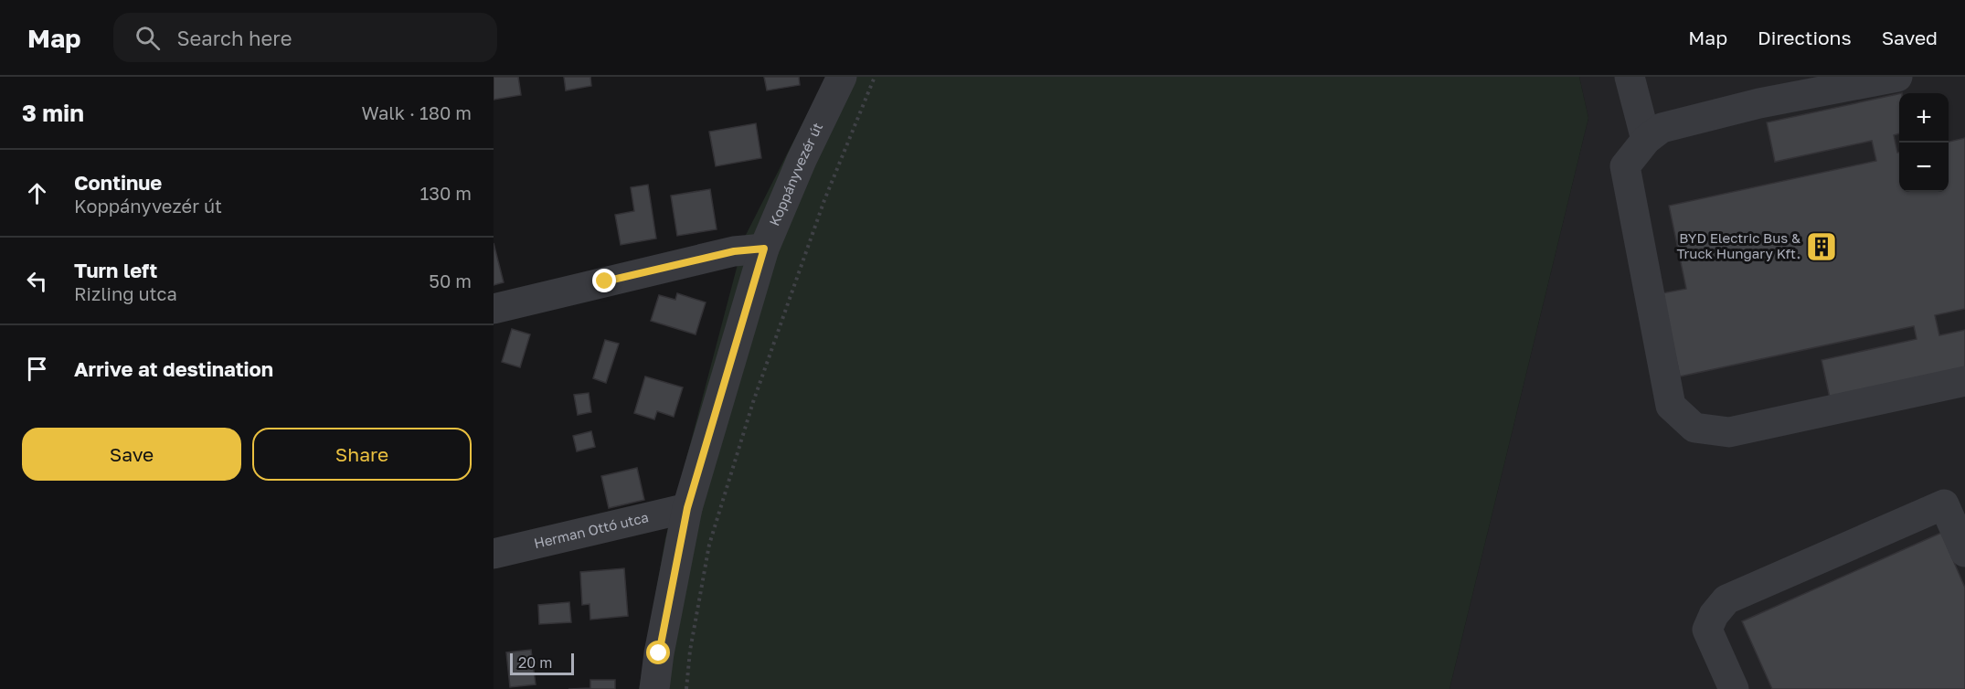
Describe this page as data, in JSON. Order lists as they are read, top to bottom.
{
  "streets": {
    "street": ["Koppányvezér út", "Herman Ottó utca"]
  },
  "crossings": [
    ["Koppányvezér út", "Herman Ottó utca"]
  ],
  "places": {
    "building": ["BYD Electric Bus & Truck Hungary Kft."]
  },
  "scale_bar": "20 m",
  "page": {
    "header": "Map",
    "search": "Search here",
    "nav": ["Map", "Directions", "Saved"],
    "heading": ["3 min", "Walk · 180 m"],
    "map_buttons": ["+", "−"],
    "list": [
      ["Continue", "Koppányvezér út", "130 m"],
      ["Turn left", "Rizling utca", "50 m"],
      "Arrive at destination"
    ],
    "buttons": ["Save", "Share"],
    "scale": "20 m"
  }
}
